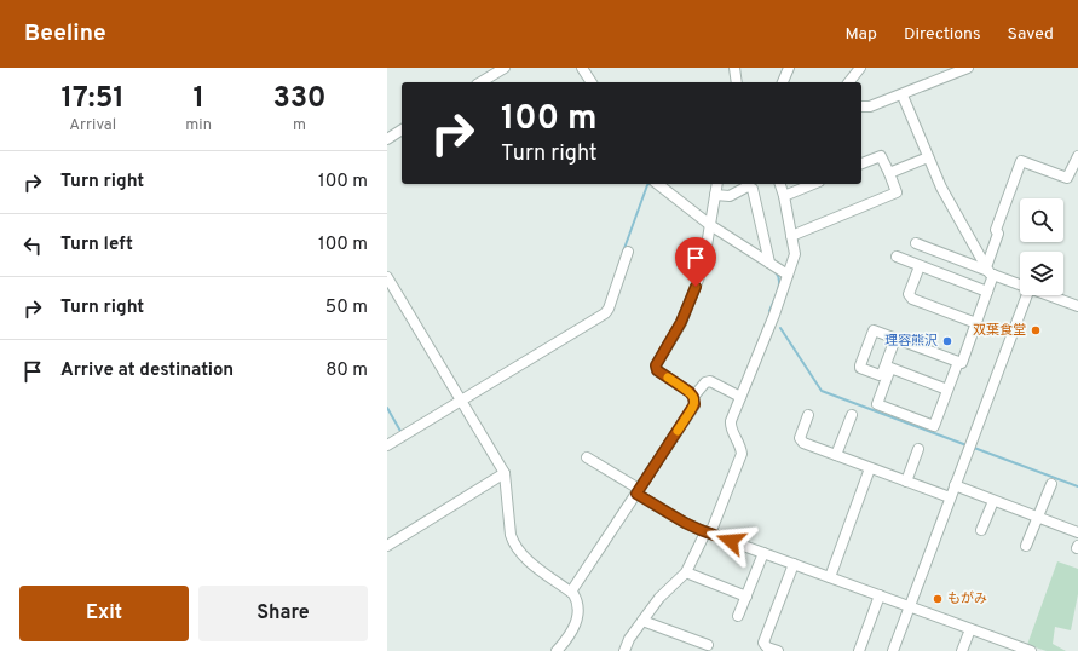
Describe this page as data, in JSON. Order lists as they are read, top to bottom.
{
  "places": ["双葉食堂", "理容熊沢", "もがみ"],
  "page": {
    "header": "Beeline",
    "nav": ["Map", "Directions", "Saved"],
    "eta": [
      "17:51",
      "Arrival",
      "1",
      "min",
      "330",
      "m"
    ],
    "turn": ["100 m", "Turn right"],
    "list": [
      {
        "name": "Turn right",
        "value": "100 m"
      },
      {
        "name": "Turn left",
        "value": "100 m"
      },
      {
        "name": "Turn right",
        "value": "50 m"
      },
      {
        "name": "Arrive at destination",
        "value": "80 m"
      }
    ],
    "buttons": ["Exit", "Share"]
  }
}
